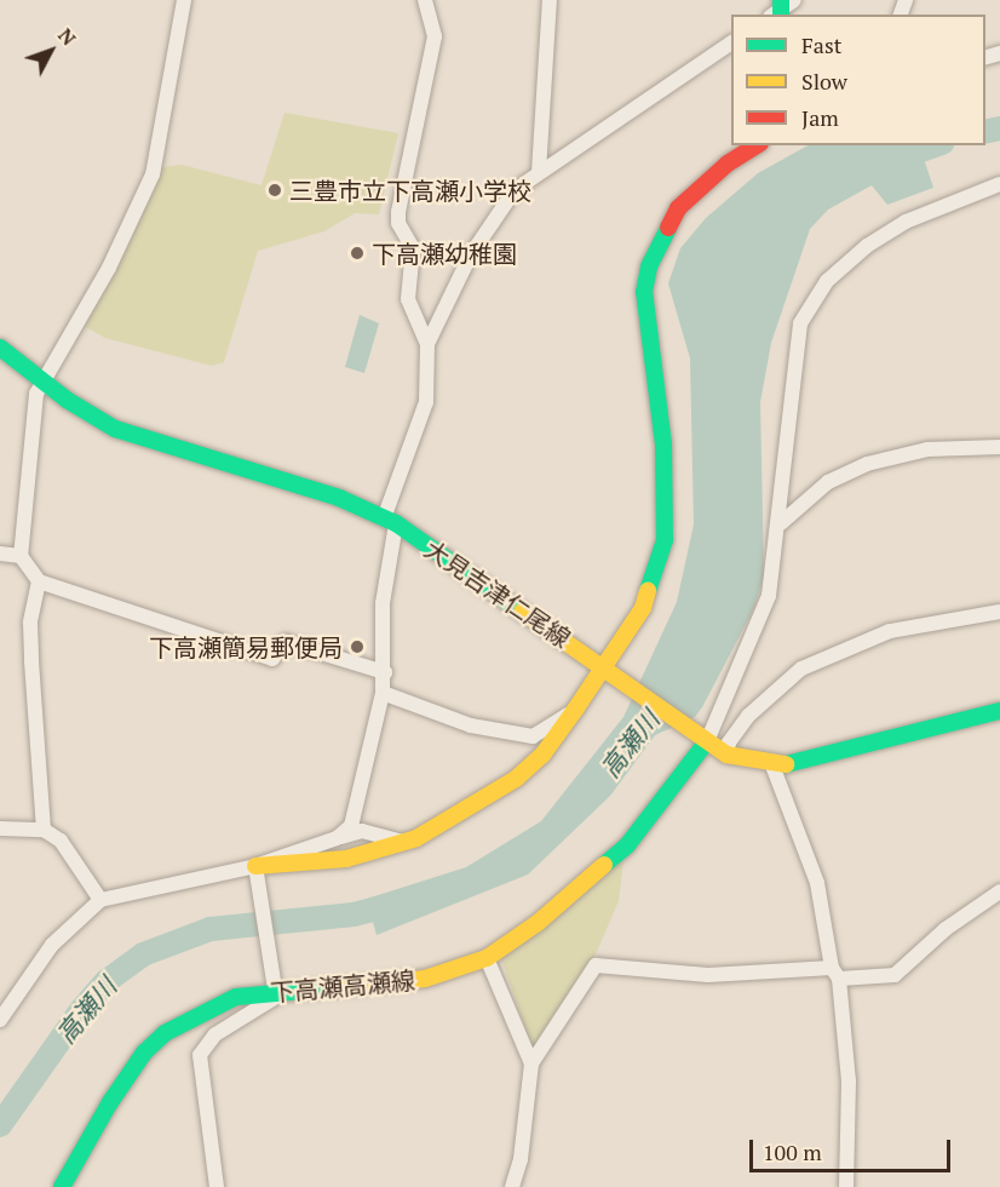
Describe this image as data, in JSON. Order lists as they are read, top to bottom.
{
  "streets": {
    "main road": ["大見吉津仁尾線", "下高瀬高瀬線"]
  },
  "crossings": [
    ["大見吉津仁尾線", "下高瀬高瀬線"]
  ],
  "water": ["高瀬川"],
  "places": ["三豊市立下高瀬小学校", "下高瀬幼稚園", "下高瀬簡易郵便局"],
  "legend": ["Fast", "Slow", "Jam"],
  "scale_bar": "100 m",
  "north": "top right"
}
